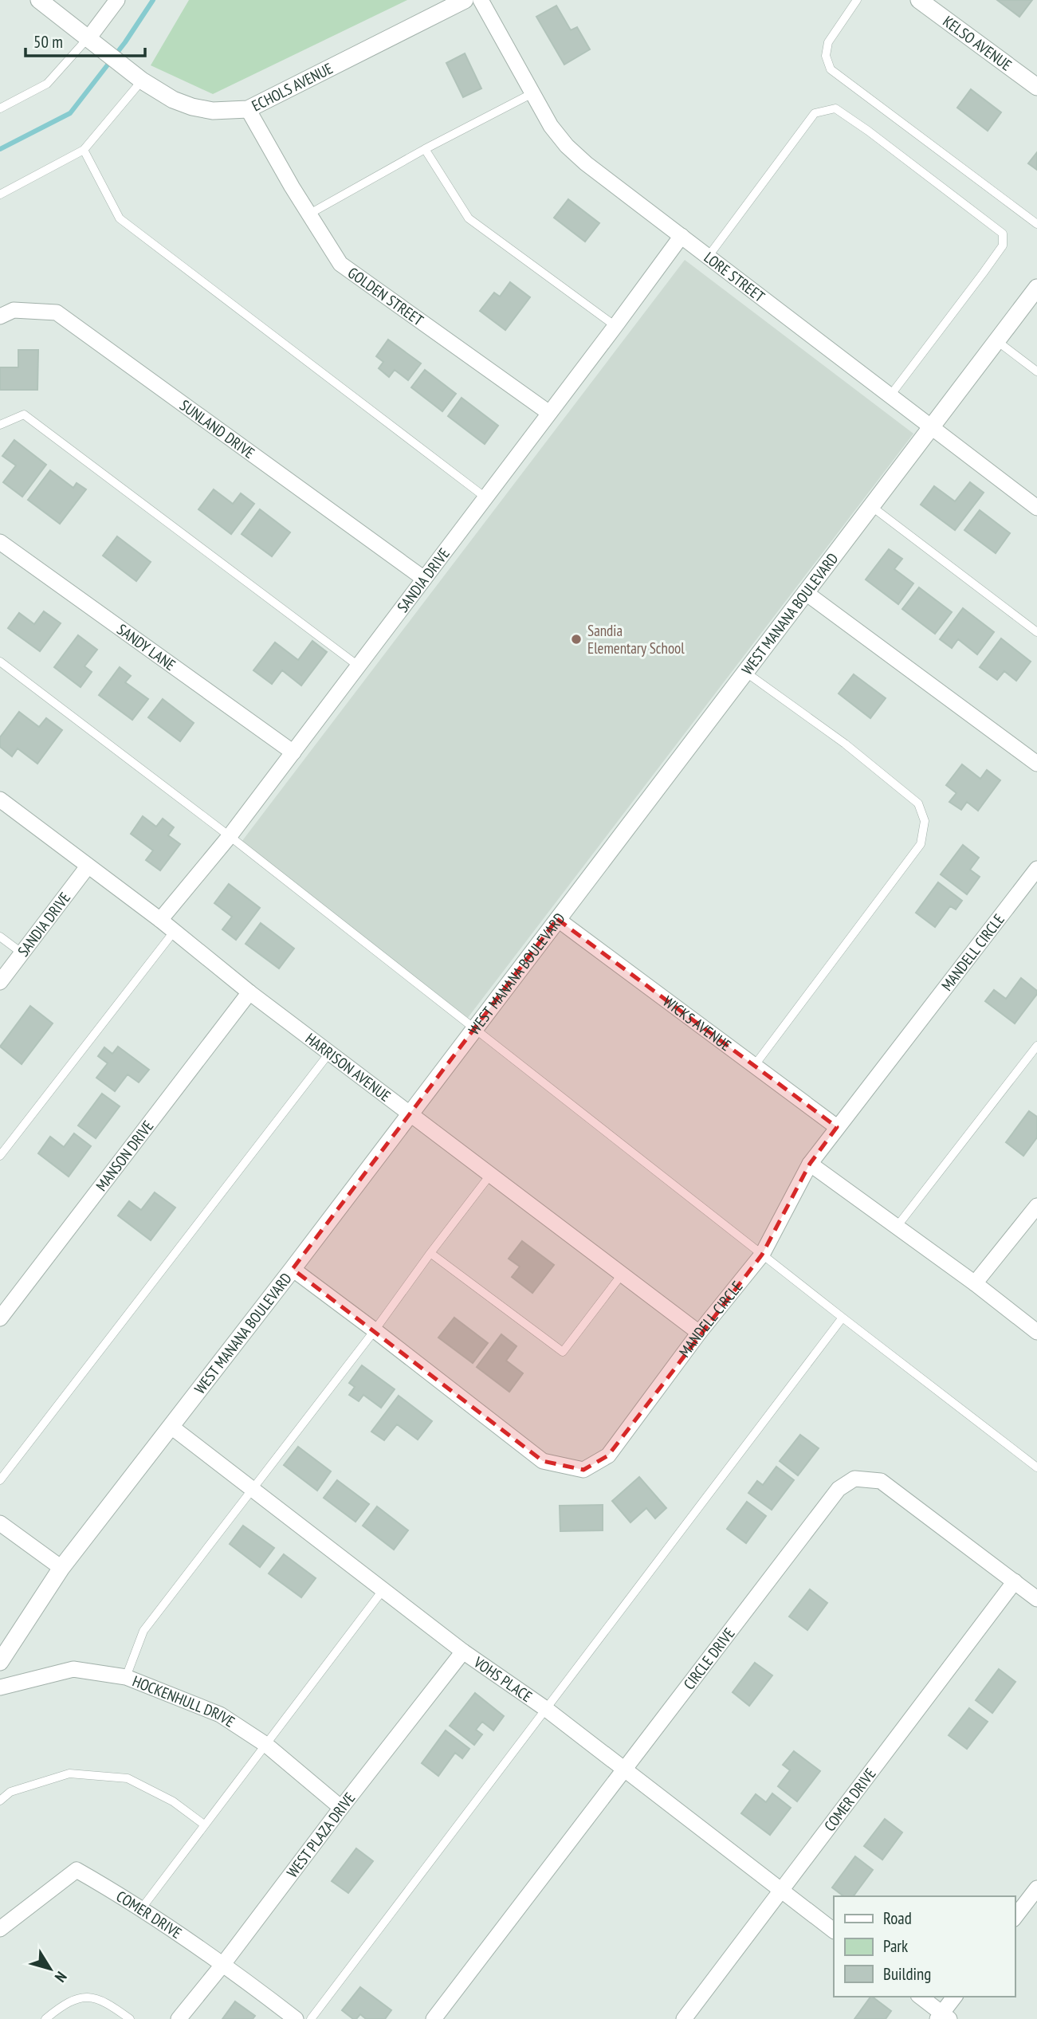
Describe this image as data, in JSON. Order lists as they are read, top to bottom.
{
  "streets": {
    "street": [
      "KELSO AVENUE",
      "ECHOLS AVENUE",
      "LORE STREET",
      "GOLDEN STREET",
      "SUNLAND DRIVE",
      "SANDIA DRIVE",
      "WEST MANANA BOULEVARD",
      "SANDY LANE",
      "MANDELL CIRCLE",
      "WICKS AVENUE",
      "HARRISON AVENUE",
      "MANSON DRIVE",
      "CIRCLE DRIVE",
      "VOHS PLACE",
      "HOCKENHULL DRIVE",
      "COMER DRIVE",
      "WEST PLAZA DRIVE"
    ]
  },
  "crossings": [
    ["ECHOLS AVENUE", "GOLDEN STREET"],
    ["LORE STREET", "SANDIA DRIVE"],
    ["LORE STREET", "WEST MANANA BOULEVARD"],
    ["GOLDEN STREET", "SANDIA DRIVE"],
    ["SUNLAND DRIVE", "SANDIA DRIVE"],
    ["SANDIA DRIVE", "SANDY LANE"],
    ["SANDIA DRIVE", "HARRISON AVENUE"],
    ["WEST MANANA BOULEVARD", "MANDELL CIRCLE"],
    ["WEST MANANA BOULEVARD", "WICKS AVENUE"],
    ["WEST MANANA BOULEVARD", "HARRISON AVENUE"],
    ["WEST MANANA BOULEVARD", "VOHS PLACE"],
    ["MANDELL CIRCLE", "WICKS AVENUE"],
    ["MANDELL CIRCLE", "HARRISON AVENUE"],
    ["HARRISON AVENUE", "MANSON DRIVE"],
    ["CIRCLE DRIVE", "VOHS PLACE"],
    ["CIRCLE DRIVE", "COMER DRIVE"],
    ["VOHS PLACE", "COMER DRIVE"],
    ["VOHS PLACE", "WEST PLAZA DRIVE"],
    ["HOCKENHULL DRIVE", "WEST PLAZA DRIVE"],
    ["COMER DRIVE", "WEST PLAZA DRIVE"]
  ],
  "places": ["Sandia Elementary School"],
  "legend": ["Road", "Park", "Building"],
  "scale_bar": "50 m",
  "north": "bottom right"
}
